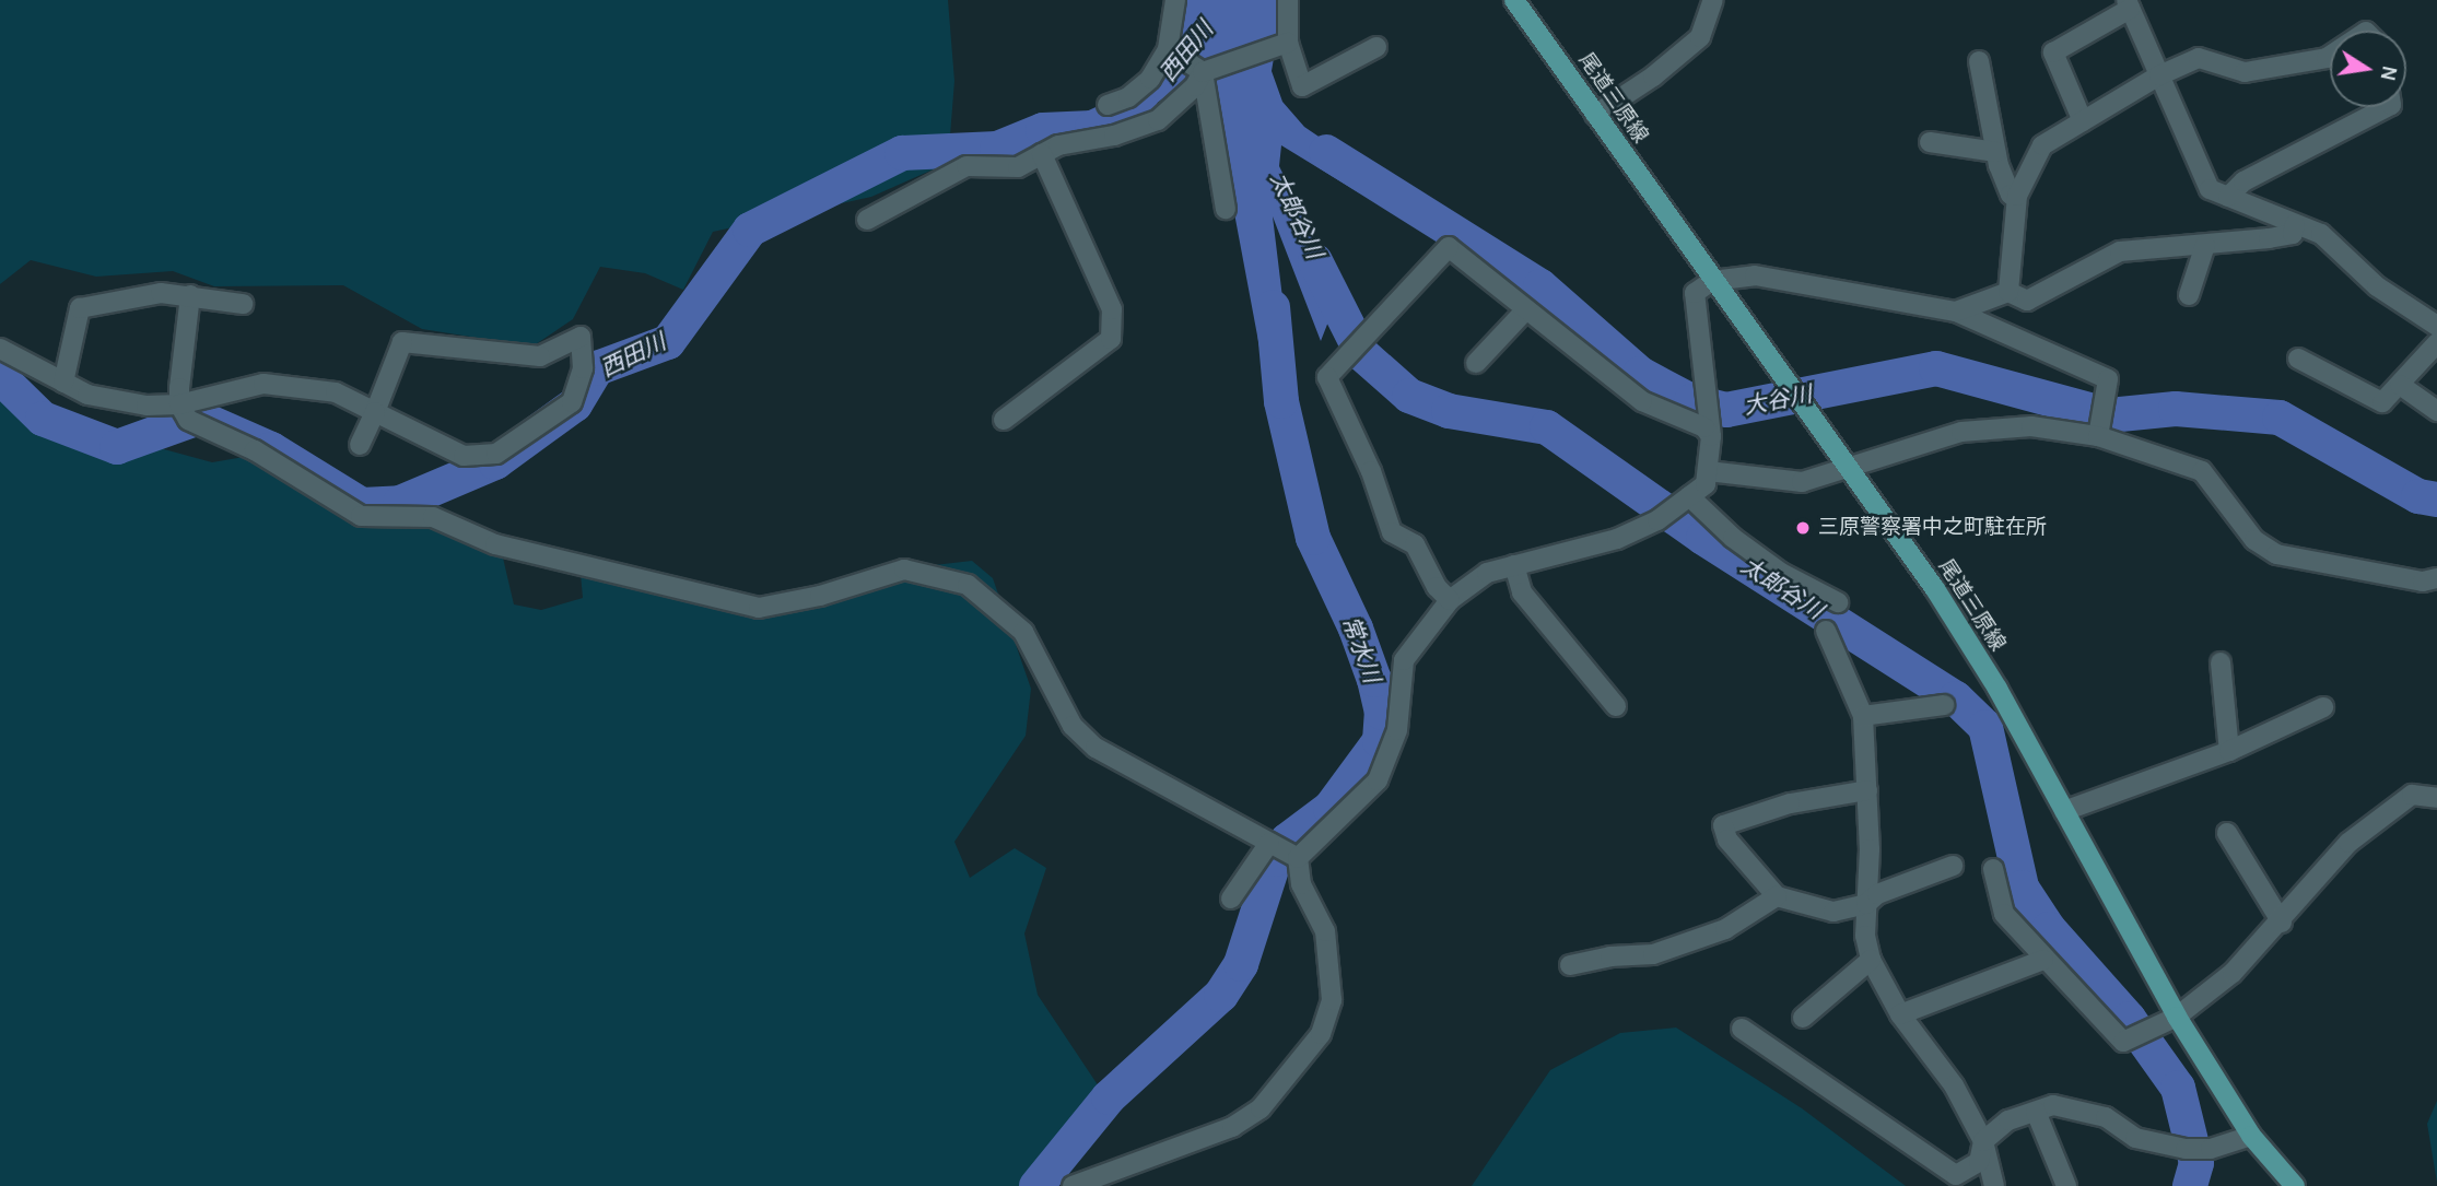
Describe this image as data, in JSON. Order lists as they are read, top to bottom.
{
  "streets": {
    "main road": ["尾道三原線"]
  },
  "water": [
    "西田川",
    "太郎谷川",
    "大谷川",
    "常水川"
  ],
  "places": ["三原警察署中之町駐在所"],
  "north": "right"
}
